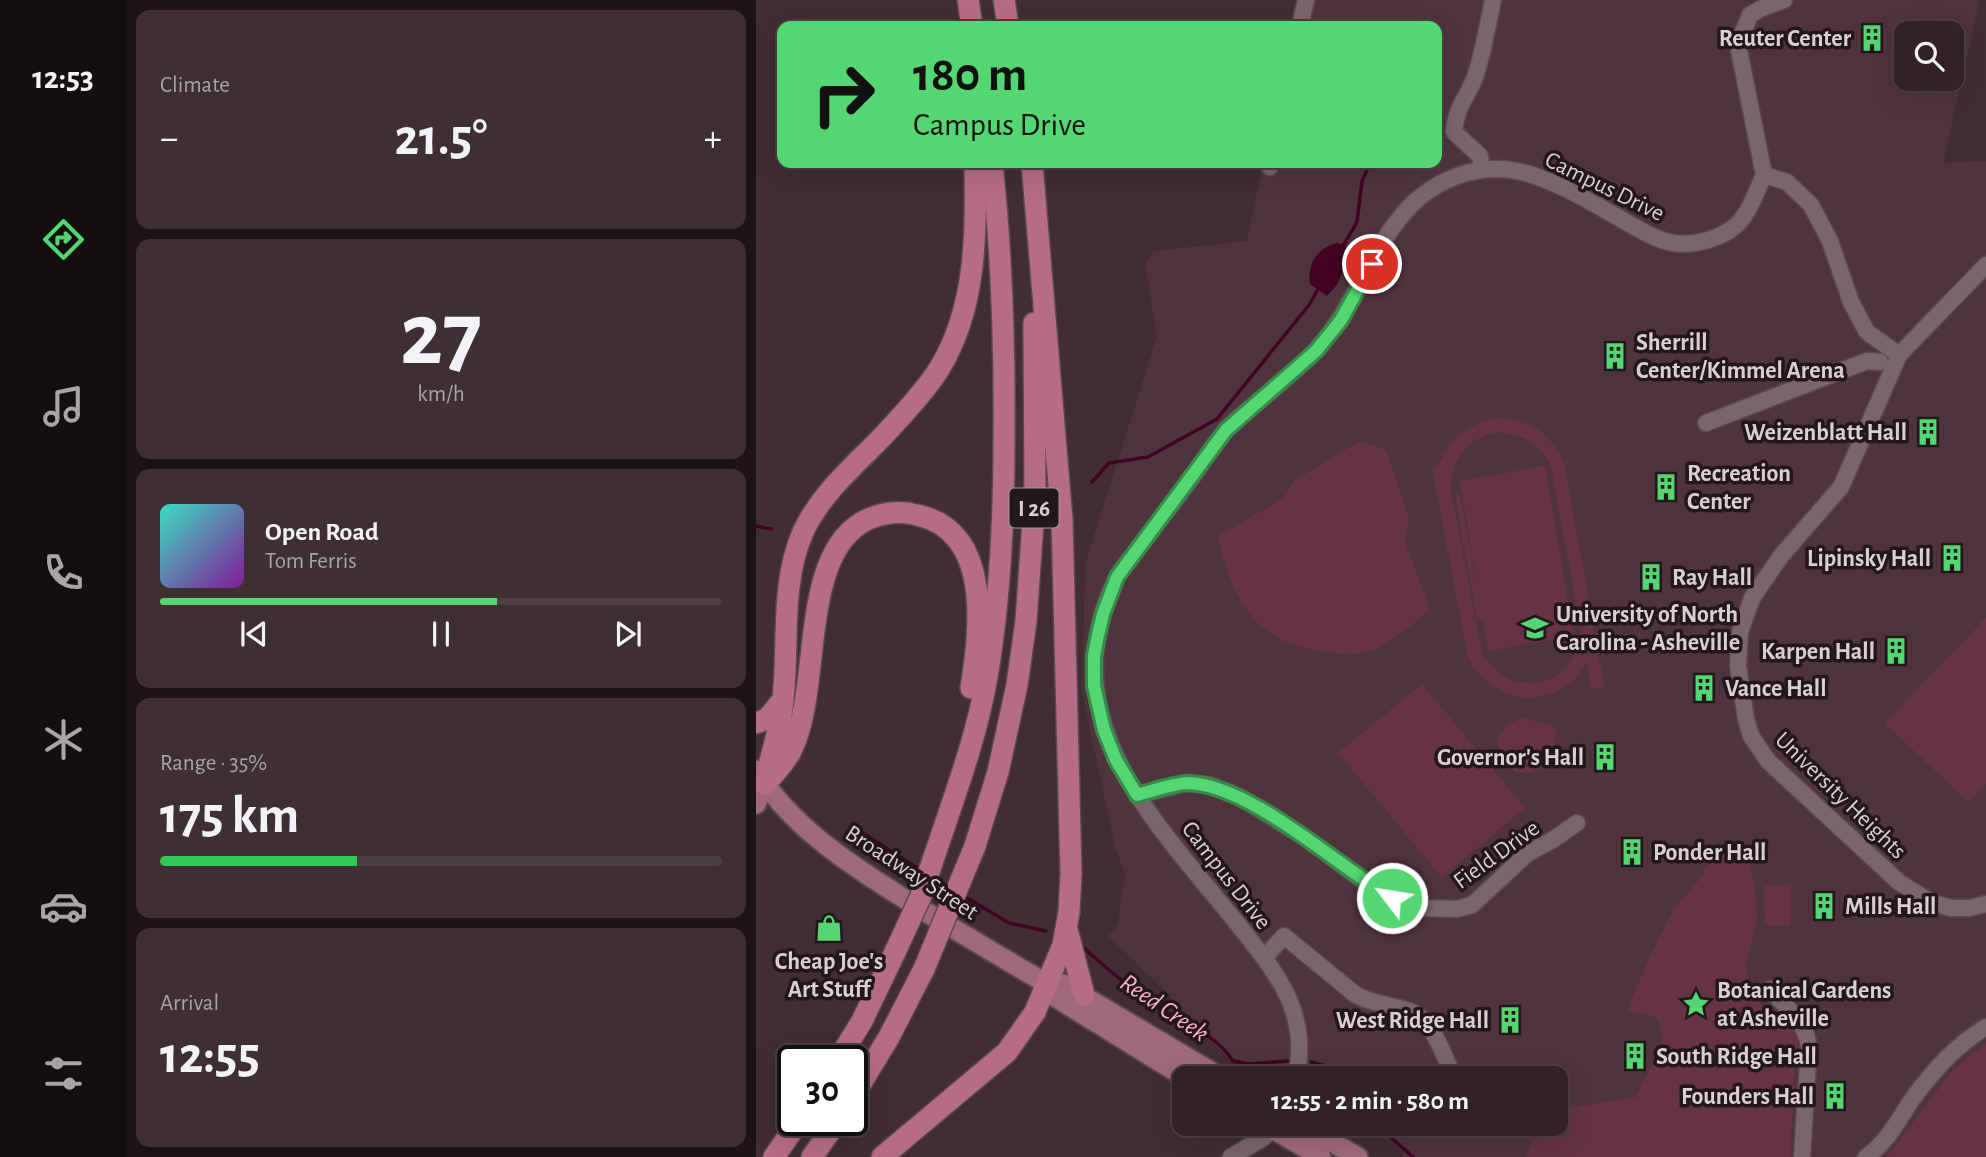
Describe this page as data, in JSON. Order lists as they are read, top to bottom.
{
  "streets": {
    "highway": ["I 26"],
    "main road": ["Broadway Street"],
    "street": ["Campus Drive", "University Heights", "Field Drive"]
  },
  "crossings": [
    ["Campus Drive", "Field Drive"]
  ],
  "water": ["Reed Creek"],
  "places": {
    "building": [
      "Reuter Center",
      "Sherrill Center/Kimmel Arena",
      "Weizenblatt Hall",
      "Recreation Center",
      "Lipinsky Hall",
      "Ray Hall",
      "Karpen Hall",
      "Vance Hall",
      "Governor's Hall",
      "Ponder Hall",
      "Mills Hall",
      "West Ridge Hall",
      "South Ridge Hall",
      "Founders Hall"
    ],
    "school or university": ["University of North Carolina - Asheville"],
    "shop": ["Cheap Joe's Art Stuff"],
    "place": ["Botanical Gardens at Asheville"]
  },
  "page": {
    "tabs": "12:53",
    "tile": [
      "Climate",
      ["27", "km/h"],
      ["Range · 35%", "175 km"],
      ["Arrival", "12:55"]
    ],
    "turn": ["180 m", "Campus Drive"],
    "heat": ["−", "21.5°", "+"],
    "song": ["Open Road", "Tom Ferris"],
    "limit": "30",
    "trip": "12:55 · 2 min · 580 m"
  }
}
